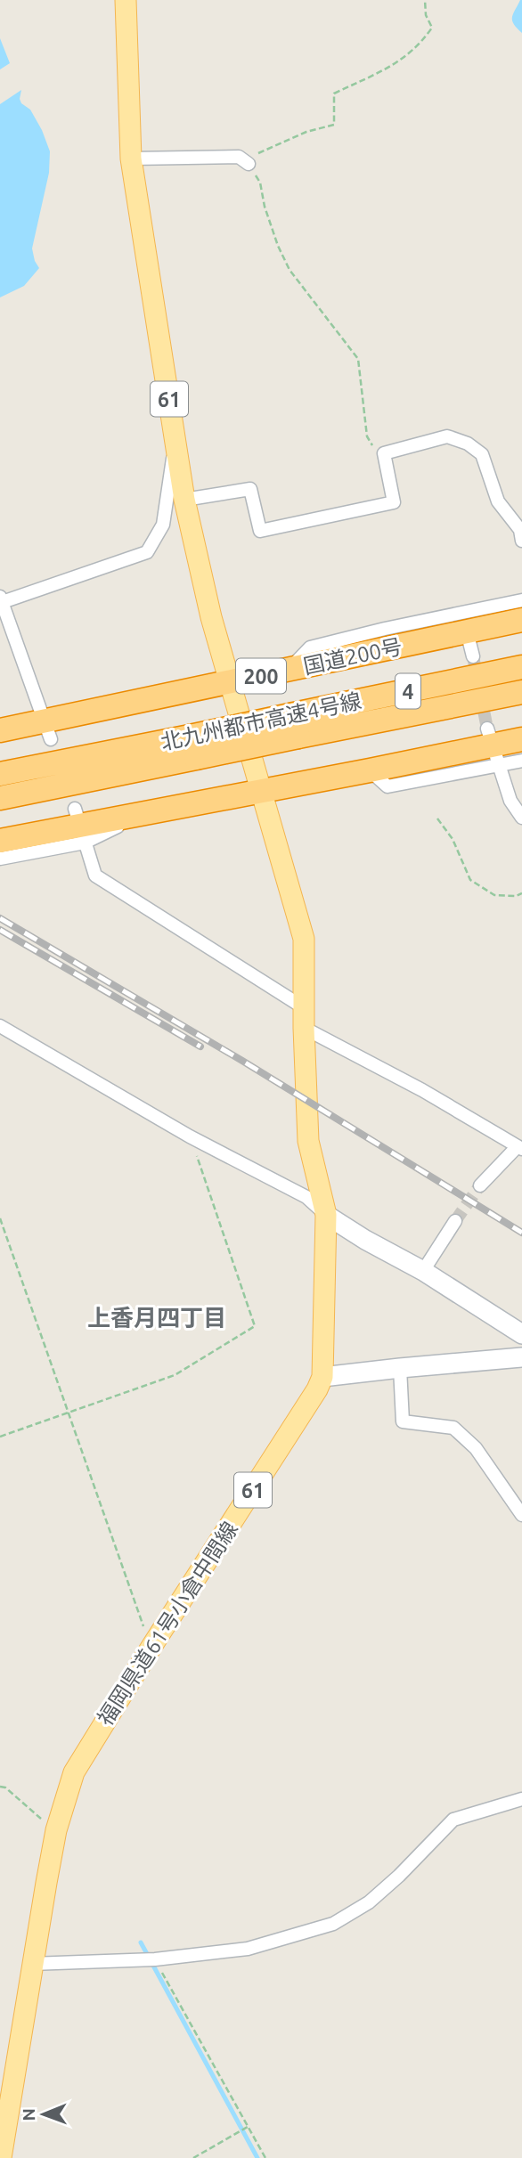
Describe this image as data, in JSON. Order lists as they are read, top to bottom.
{
  "streets": {
    "highway": [
      "国道200号",
      "200",
      "4",
      "北九州都市高速4号線"
    ],
    "main road": ["61", "福岡県道61号小倉中間線"]
  },
  "crossings": [
    ["国道200号", "福岡県道61号小倉中間線"]
  ],
  "districts": ["上香月四丁目"],
  "north": "left"
}
